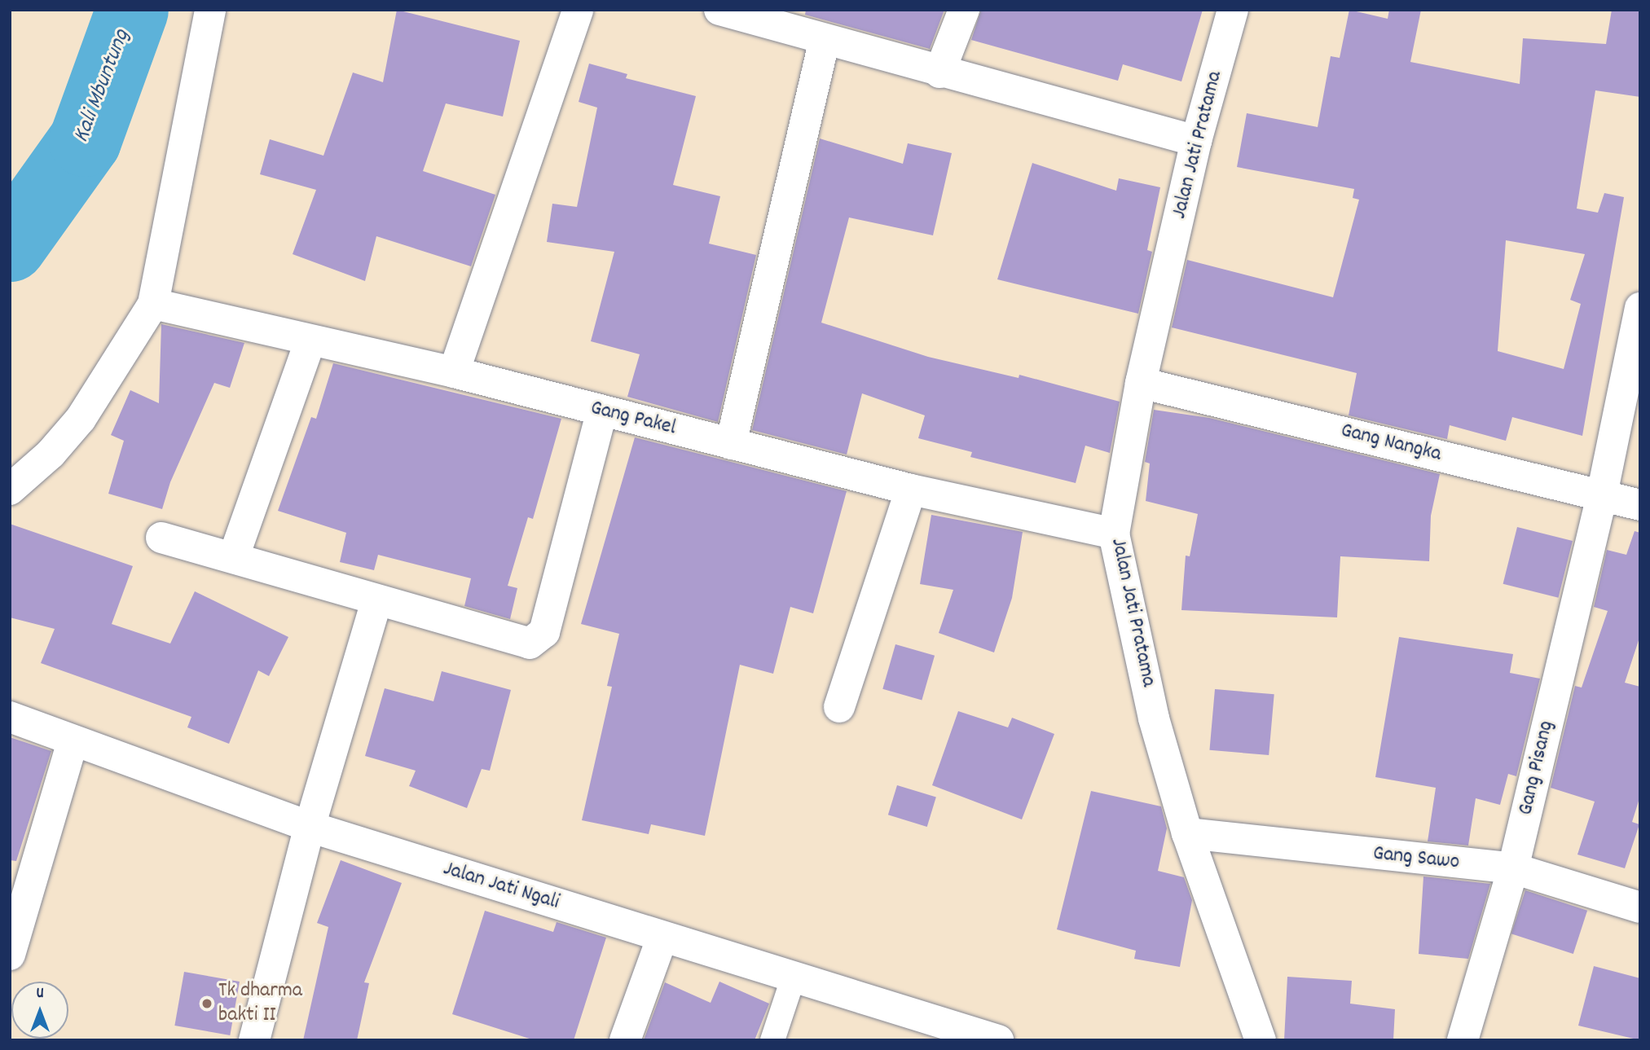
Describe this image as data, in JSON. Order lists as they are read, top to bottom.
{
  "streets": {
    "street": [
      "Jalan Jati Pratama",
      "Gang Pakel",
      "Gang Nangka",
      "Gang Pisang",
      "Gang Sawo",
      "Jalan Jati Ngali"
    ]
  },
  "crossings": [
    ["Jalan Jati Pratama", "Gang Pakel"],
    ["Jalan Jati Pratama", "Gang Nangka"],
    ["Jalan Jati Pratama", "Gang Sawo"],
    ["Gang Nangka", "Gang Pisang"],
    ["Gang Pisang", "Gang Sawo"]
  ],
  "water": ["Kali Mbuntung"],
  "places": ["Tk dharma bakti II"],
  "north": "top"
}
